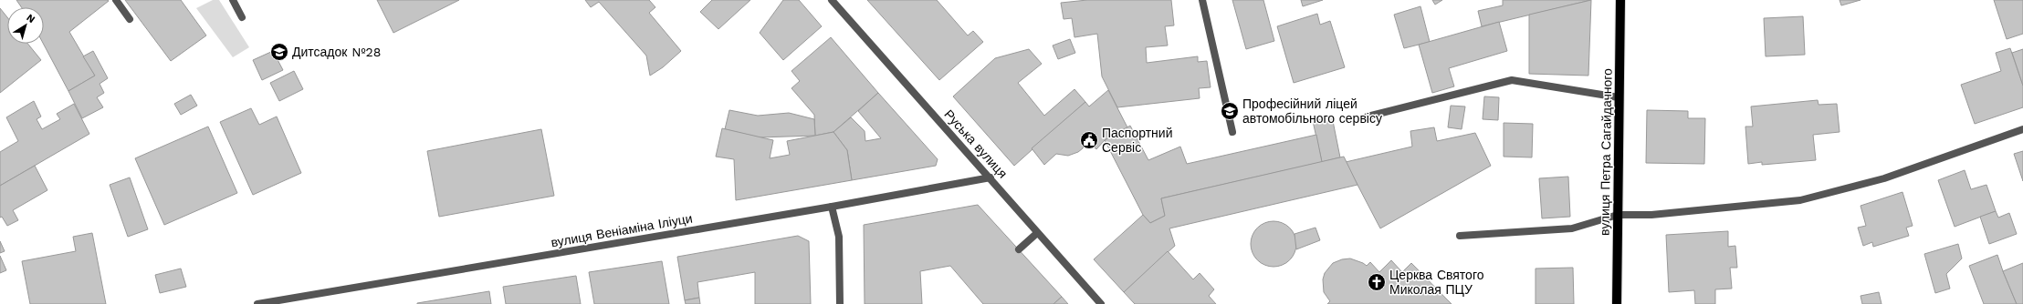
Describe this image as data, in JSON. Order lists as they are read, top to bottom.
{
  "streets": {
    "main road": ["вулиця Петра Сагайдачного"],
    "street": ["Руська вулиця", "вулиця Веніаміна Іліуци"]
  },
  "crossings": [
    ["Руська вулиця", "вулиця Веніаміна Іліуци"]
  ],
  "places": {
    "school or university": ["Дитсадок №28", "Професійний ліцей автомобільного сервісу"],
    "public building": ["Паспортний Сервіс"],
    "church": ["Церква Святого Миколая ПЦУ"]
  },
  "north": "top right"
}
